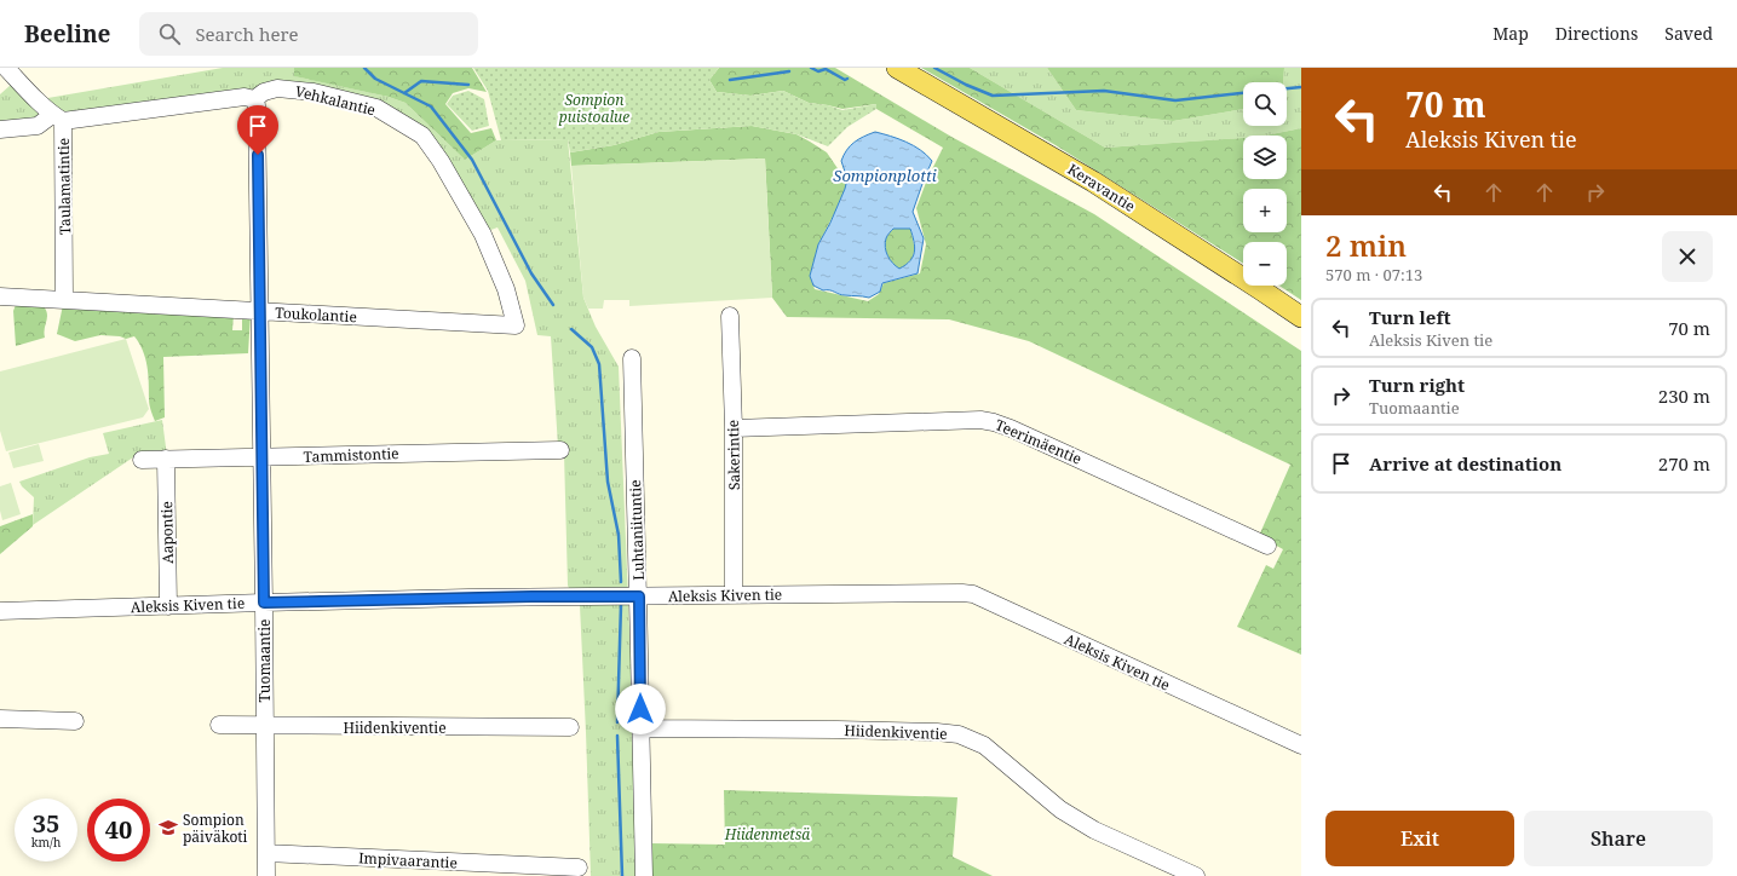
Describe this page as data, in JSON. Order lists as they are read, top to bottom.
{
  "streets": {
    "main road": ["Keravantie"],
    "street": [
      "Vehkalantie",
      "Taulamatintie",
      "Toukolantie",
      "Teerimäentie",
      "Tammistontie",
      "Sakerintie",
      "Luhtaniituntie",
      "Aapontie",
      "Aleksis Kiven tie",
      "Tuomaantie",
      "Hiidenkiventie",
      "Impivaarantie"
    ]
  },
  "crossings": [
    ["Vehkalantie", "Toukolantie"],
    ["Vehkalantie", "Tuomaantie"],
    ["Taulamatintie", "Toukolantie"],
    ["Toukolantie", "Tuomaantie"],
    ["Teerimäentie", "Sakerintie"],
    ["Tammistontie", "Aapontie"],
    ["Tammistontie", "Tuomaantie"],
    ["Sakerintie", "Aleksis Kiven tie"],
    ["Luhtaniituntie", "Aleksis Kiven tie"],
    ["Luhtaniituntie", "Hiidenkiventie"],
    ["Aapontie", "Aleksis Kiven tie"],
    ["Aleksis Kiven tie", "Tuomaantie"],
    ["Tuomaantie", "Hiidenkiventie"],
    ["Tuomaantie", "Impivaarantie"]
  ],
  "water": ["Sompionplotti"],
  "parks": ["Sompion puistoalue", "Hiidenmetsä"],
  "places": {
    "school or university": ["Sompion päiväkoti"]
  },
  "page": {
    "header": "Beeline",
    "search": "Search here",
    "nav": ["Map", "Directions", "Saved"],
    "turn": ["70 m", "Aleksis Kiven tie"],
    "map_buttons": ["+", "−"],
    "heading": ["2 min", "570 m · 07:13"],
    "list": [
      {
        "name": "Turn left",
        "note": "Aleksis Kiven tie",
        "value": "70 m"
      },
      {
        "name": "Turn right",
        "note": "Tuomaantie",
        "value": "230 m"
      },
      {
        "name": "Arrive at destination",
        "value": "270 m"
      }
    ],
    "speed": "35 km/h",
    "limit": "40",
    "buttons": ["Exit", "Share"]
  }
}
